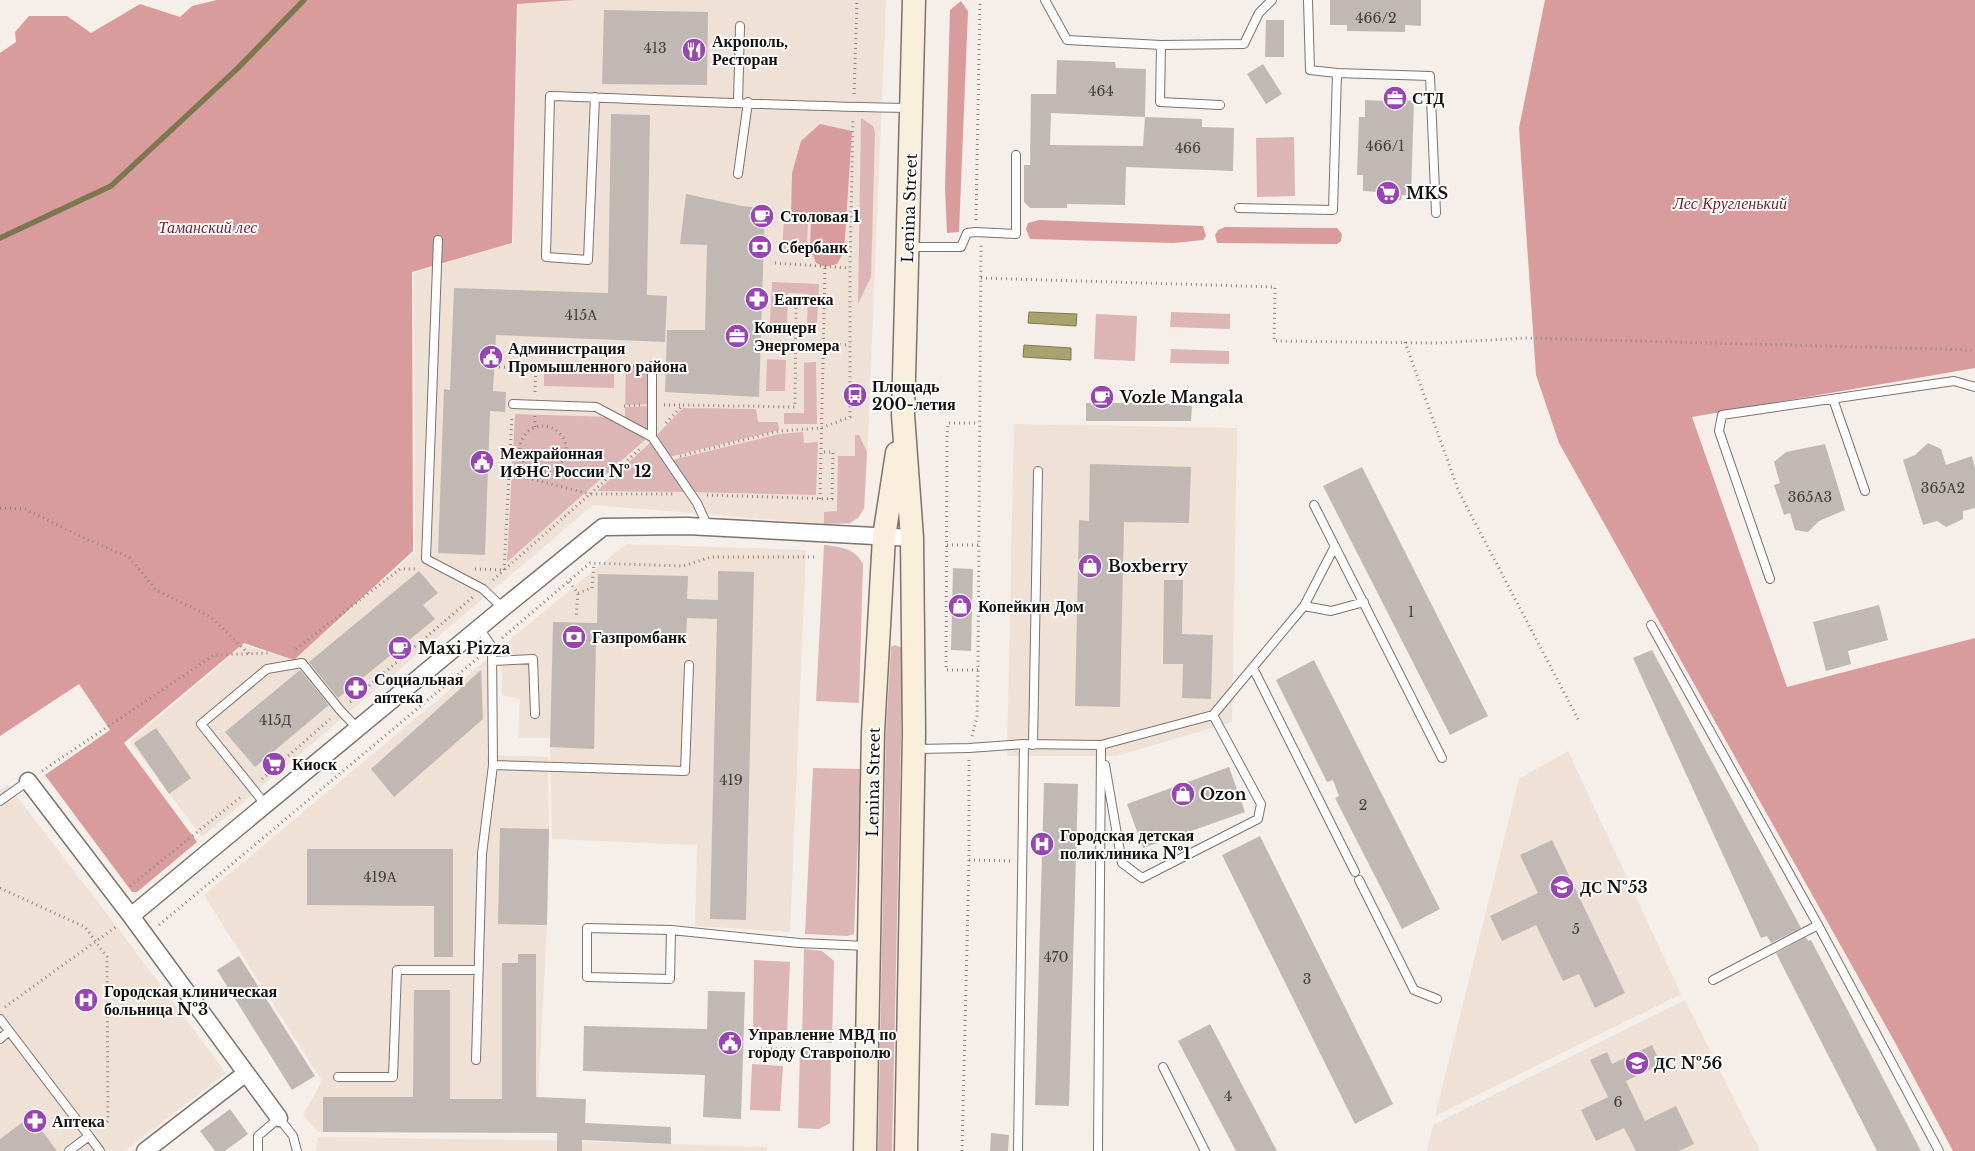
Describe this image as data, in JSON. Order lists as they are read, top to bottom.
{
  "streets": {
    "main road": ["Lenina Street"]
  },
  "parks": ["Лес Кругленький", "Таманский лес"],
  "places": {
    "restaurant": ["Акрополь, Ресторан"],
    "office": ["СТД", "Концерн Энергомера"],
    "supermarket": ["MKS", "Киоск"],
    "cafe": ["Столовая 1", "Vozle Mangala", "Maxi Pizza"],
    "bank": ["Сбербанк", "Газпромбанк"],
    "pharmacy": ["Еаптека", "Социальная аптека", "Аптека"],
    "public building": ["Администрация Промышленного района", "Межрайонная ИФНС России № 12", "Управление МВД по городу Ставрополю"],
    "bus stop": ["Площадь 200-летия"],
    "shop": ["Boxberry", "Копейкин Дом", "Ozon"],
    "hospital": ["Городская детская поликлиника №1", "Городская клиническая больница №3"],
    "school or university": ["ДС №53", "ДС №56"]
  },
  "house_numbers": [
    "466/2",
    "413",
    "464",
    "466/1",
    "466",
    "415А",
    "365А2",
    "365А3",
    "1",
    "415Д",
    "419",
    "2",
    "419А",
    "5",
    "470",
    "3",
    "4",
    "6"
  ]
}
